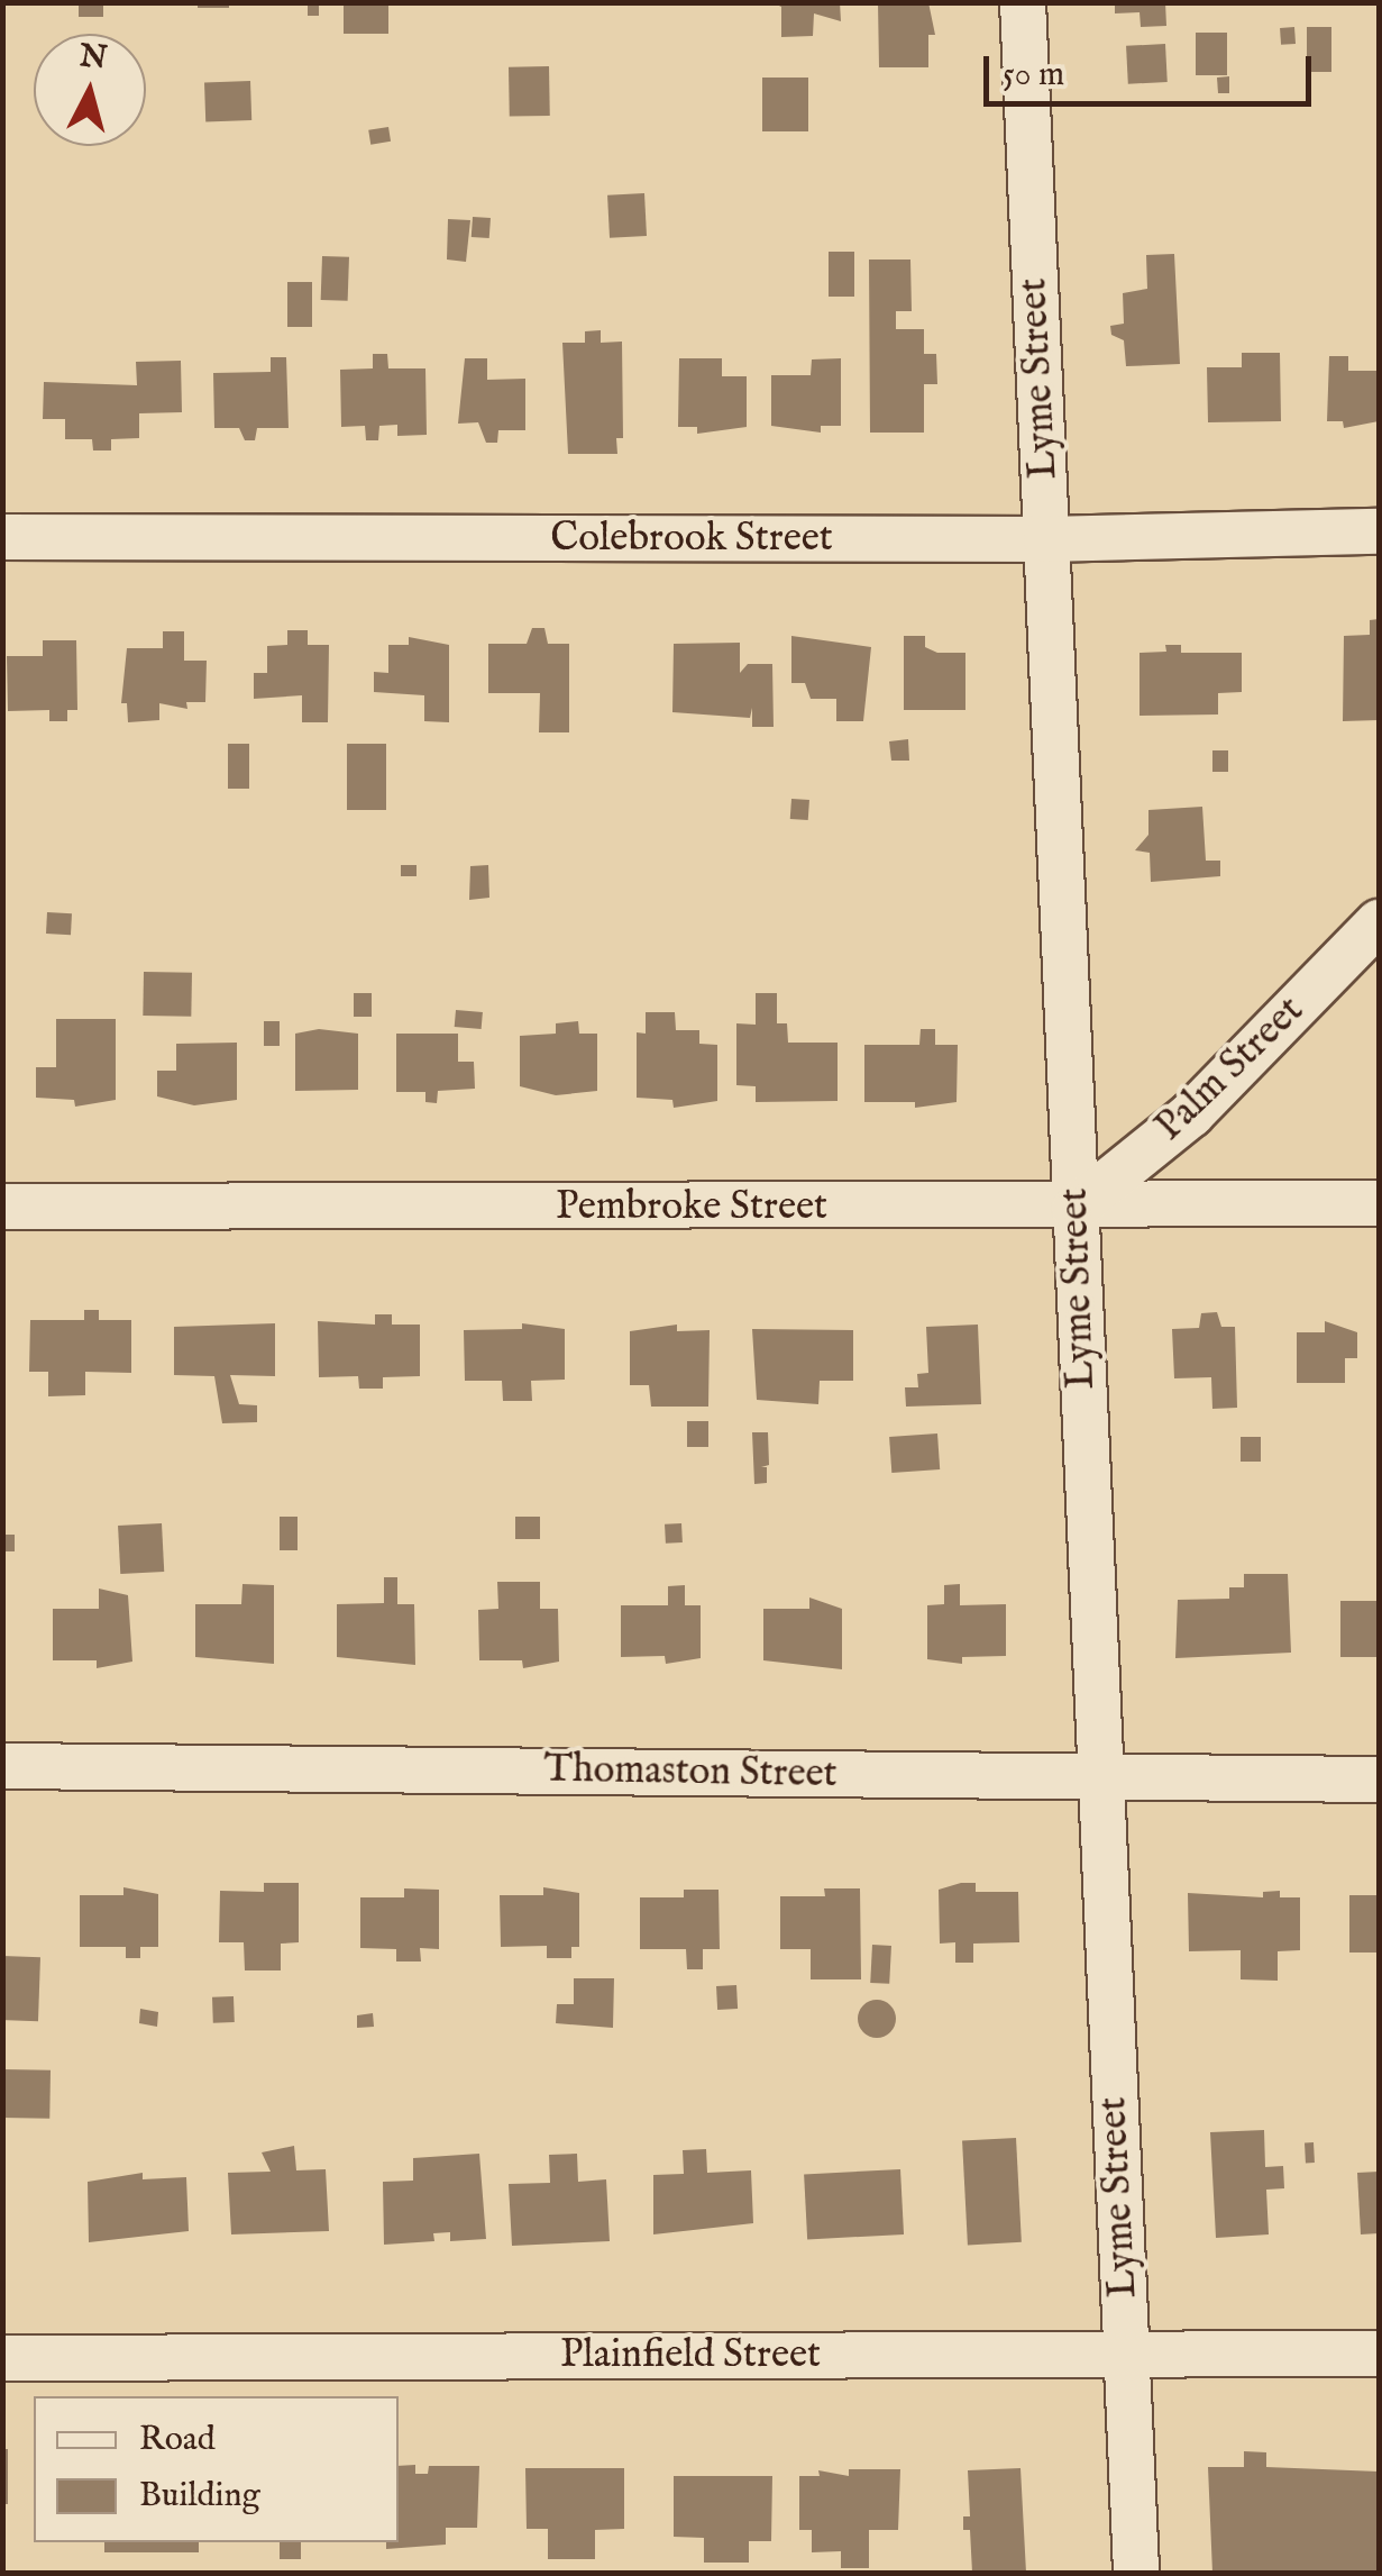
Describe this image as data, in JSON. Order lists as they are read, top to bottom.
{
  "streets": {
    "street": [
      "Lyme Street",
      "Colebrook Street",
      "Palm Street",
      "Pembroke Street",
      "Thomaston Street",
      "Plainfield Street"
    ]
  },
  "crossings": [
    ["Lyme Street", "Colebrook Street"],
    ["Lyme Street", "Palm Street"],
    ["Lyme Street", "Pembroke Street"],
    ["Lyme Street", "Thomaston Street"],
    ["Lyme Street", "Plainfield Street"],
    ["Palm Street", "Pembroke Street"]
  ],
  "legend": ["Road", "Building"],
  "scale_bar": "50 m",
  "north": "top"
}
